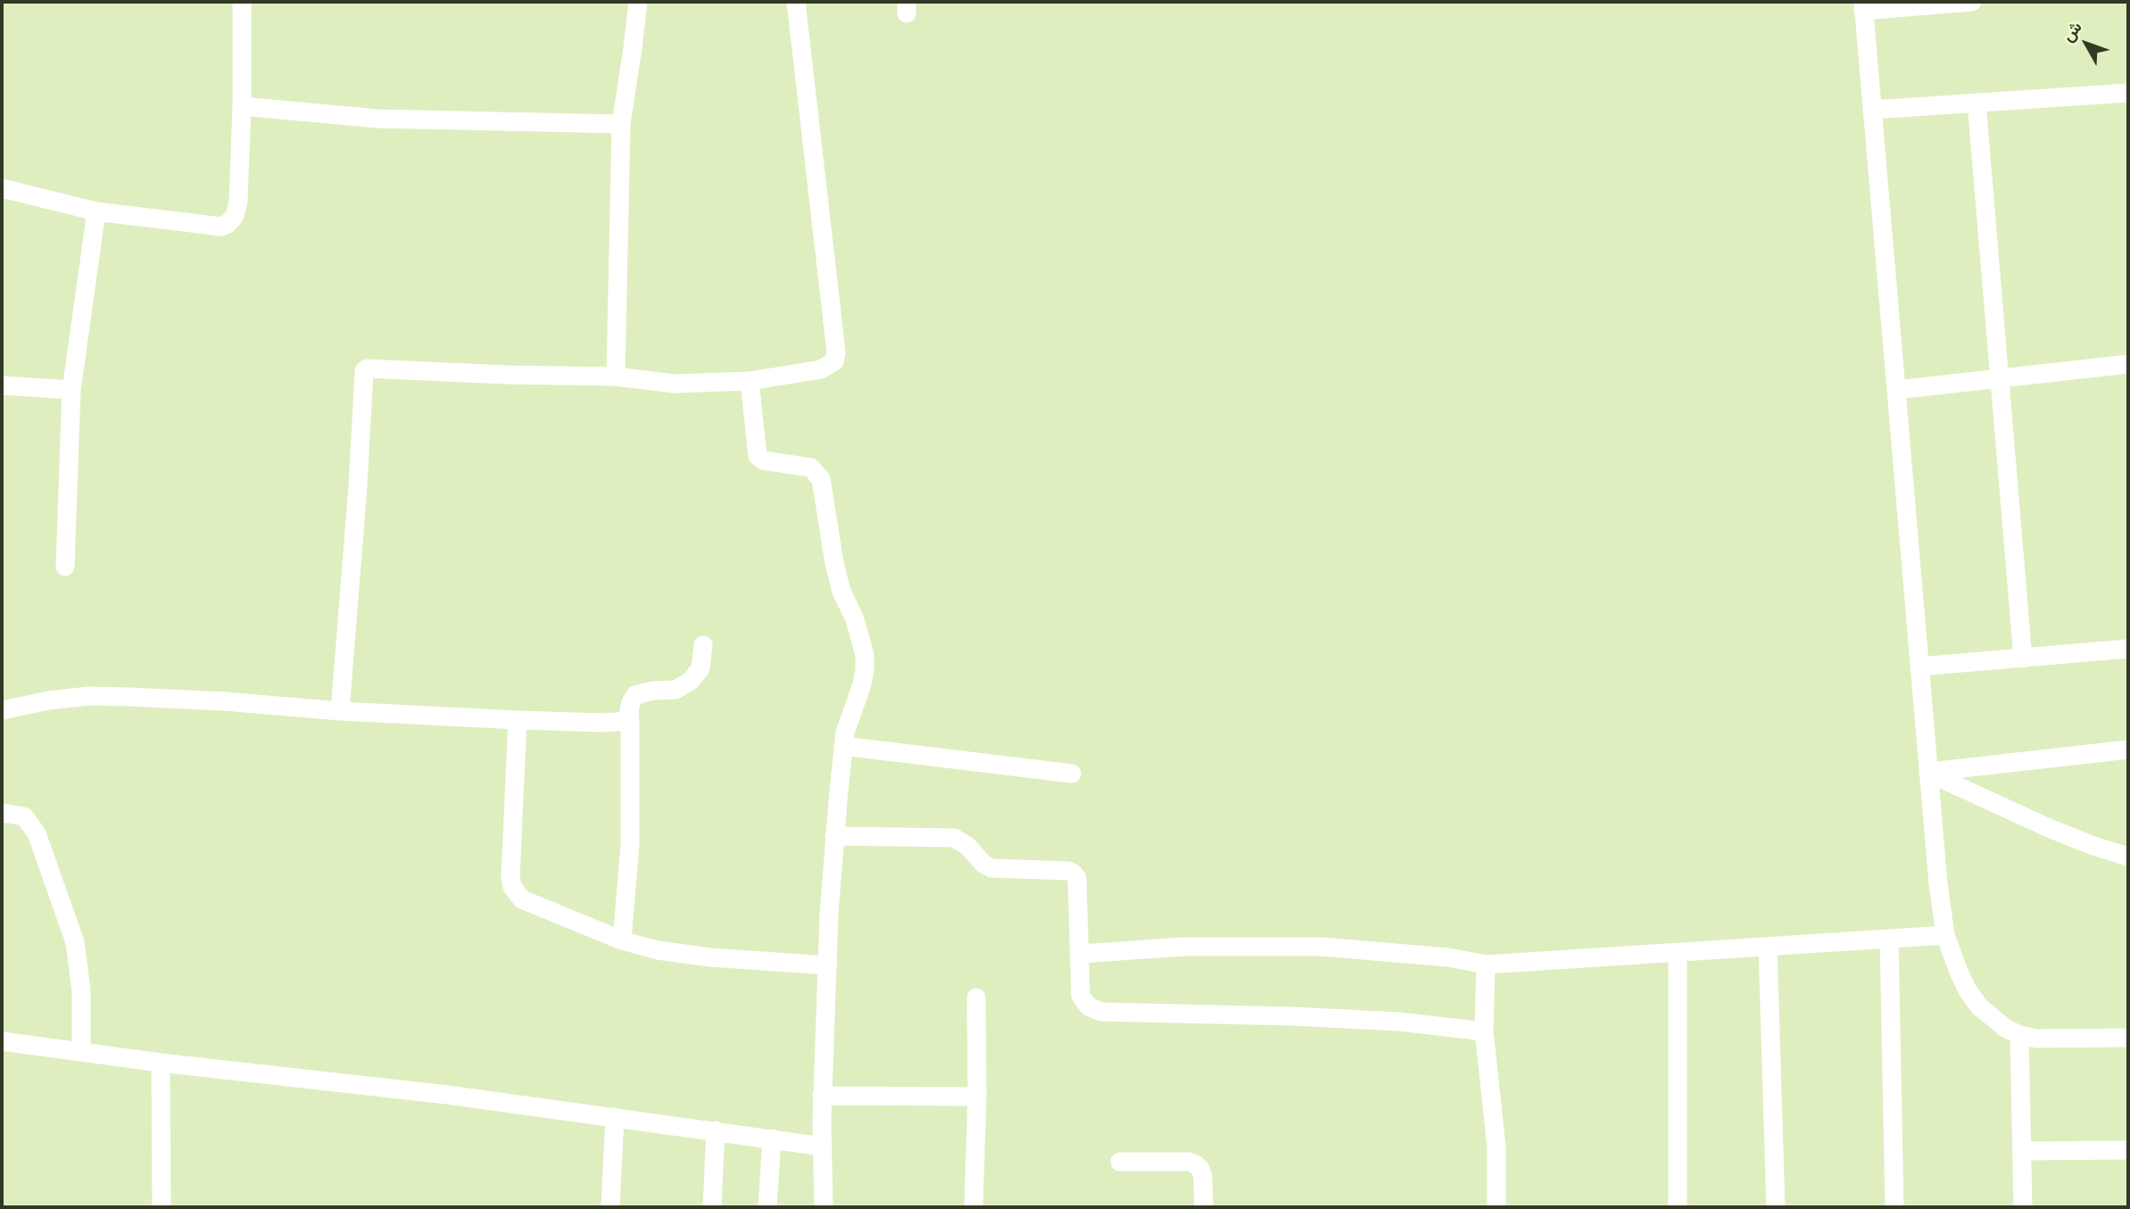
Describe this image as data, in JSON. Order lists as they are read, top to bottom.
{
  "north": "top left"
}
